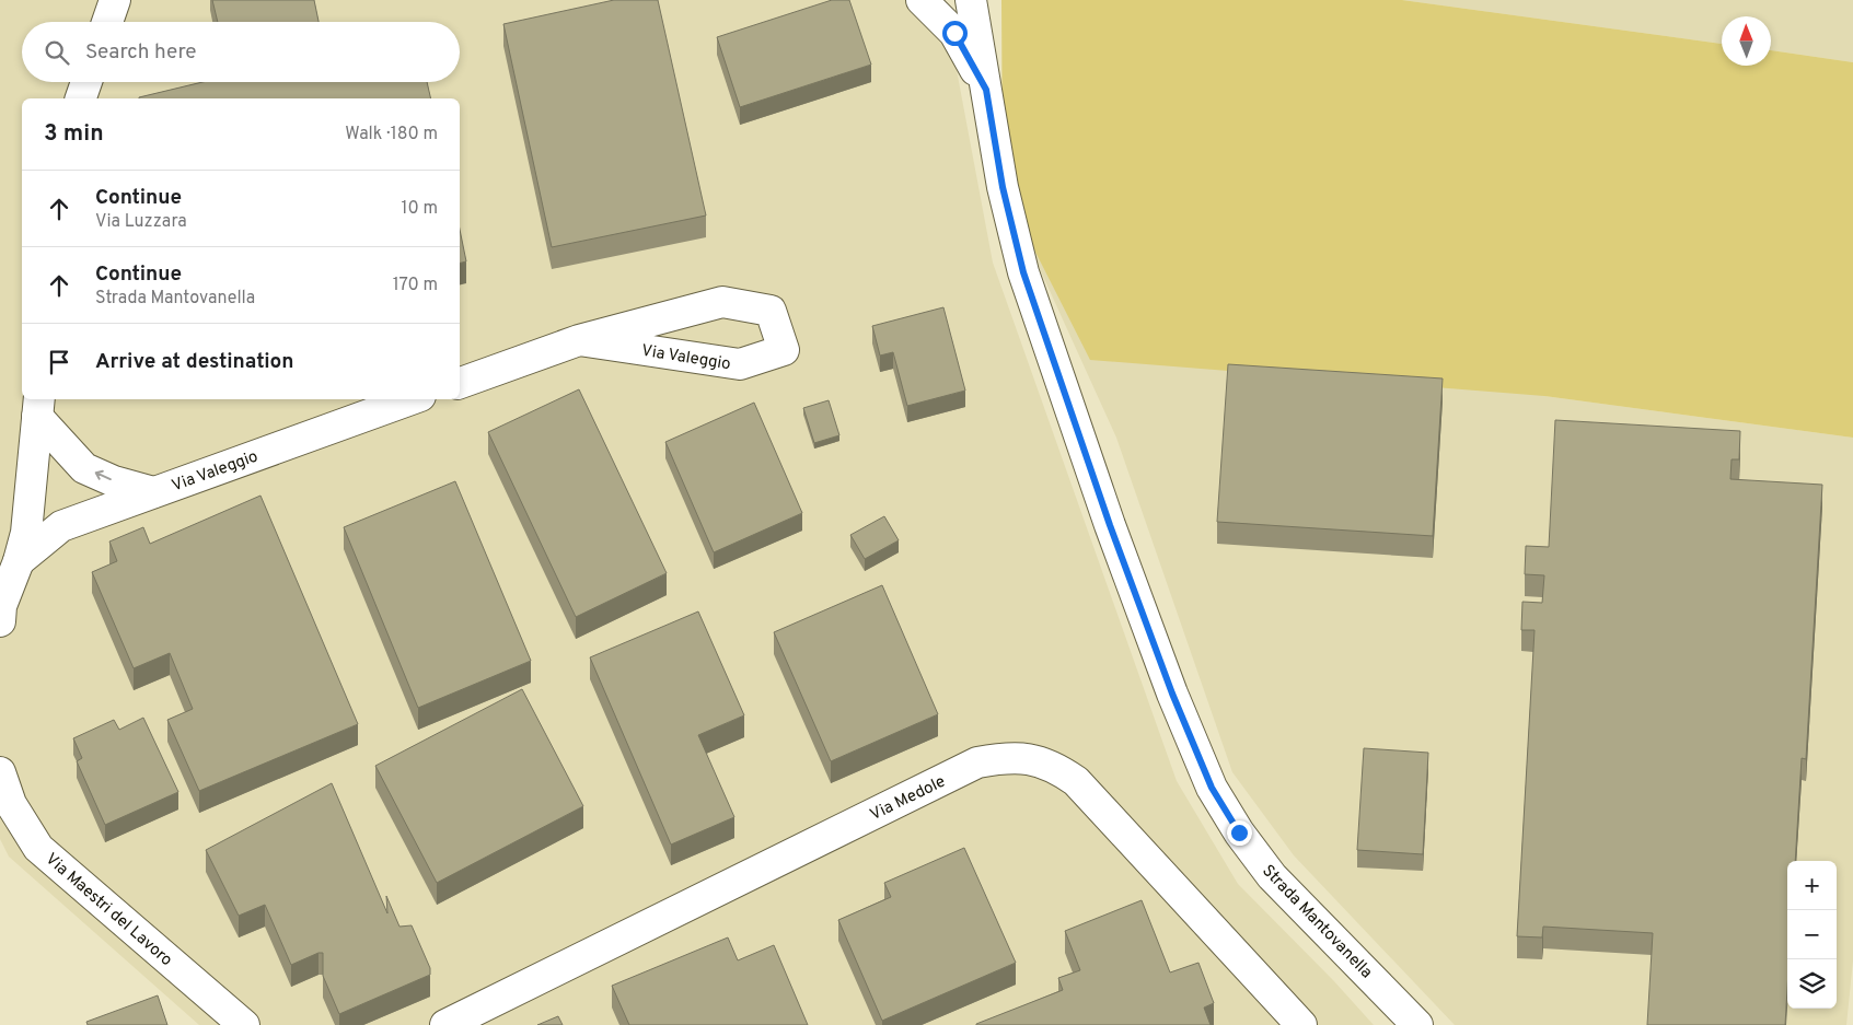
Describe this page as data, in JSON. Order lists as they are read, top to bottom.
{
  "streets": {
    "street": [
      "Via Valeggio",
      "Via Medole",
      "Via Maestri del Lavoro",
      "Strada Mantovanella"
    ]
  },
  "north": "top",
  "page": {
    "search": "Search here",
    "heading": ["3 min", "Walk · 180 m"],
    "list": [
      ["Continue", "Via Luzzara", "10 m"],
      ["Continue", "Strada Mantovanella", "170 m"],
      "Arrive at destination"
    ],
    "map_buttons": ["+", "−"]
  }
}
